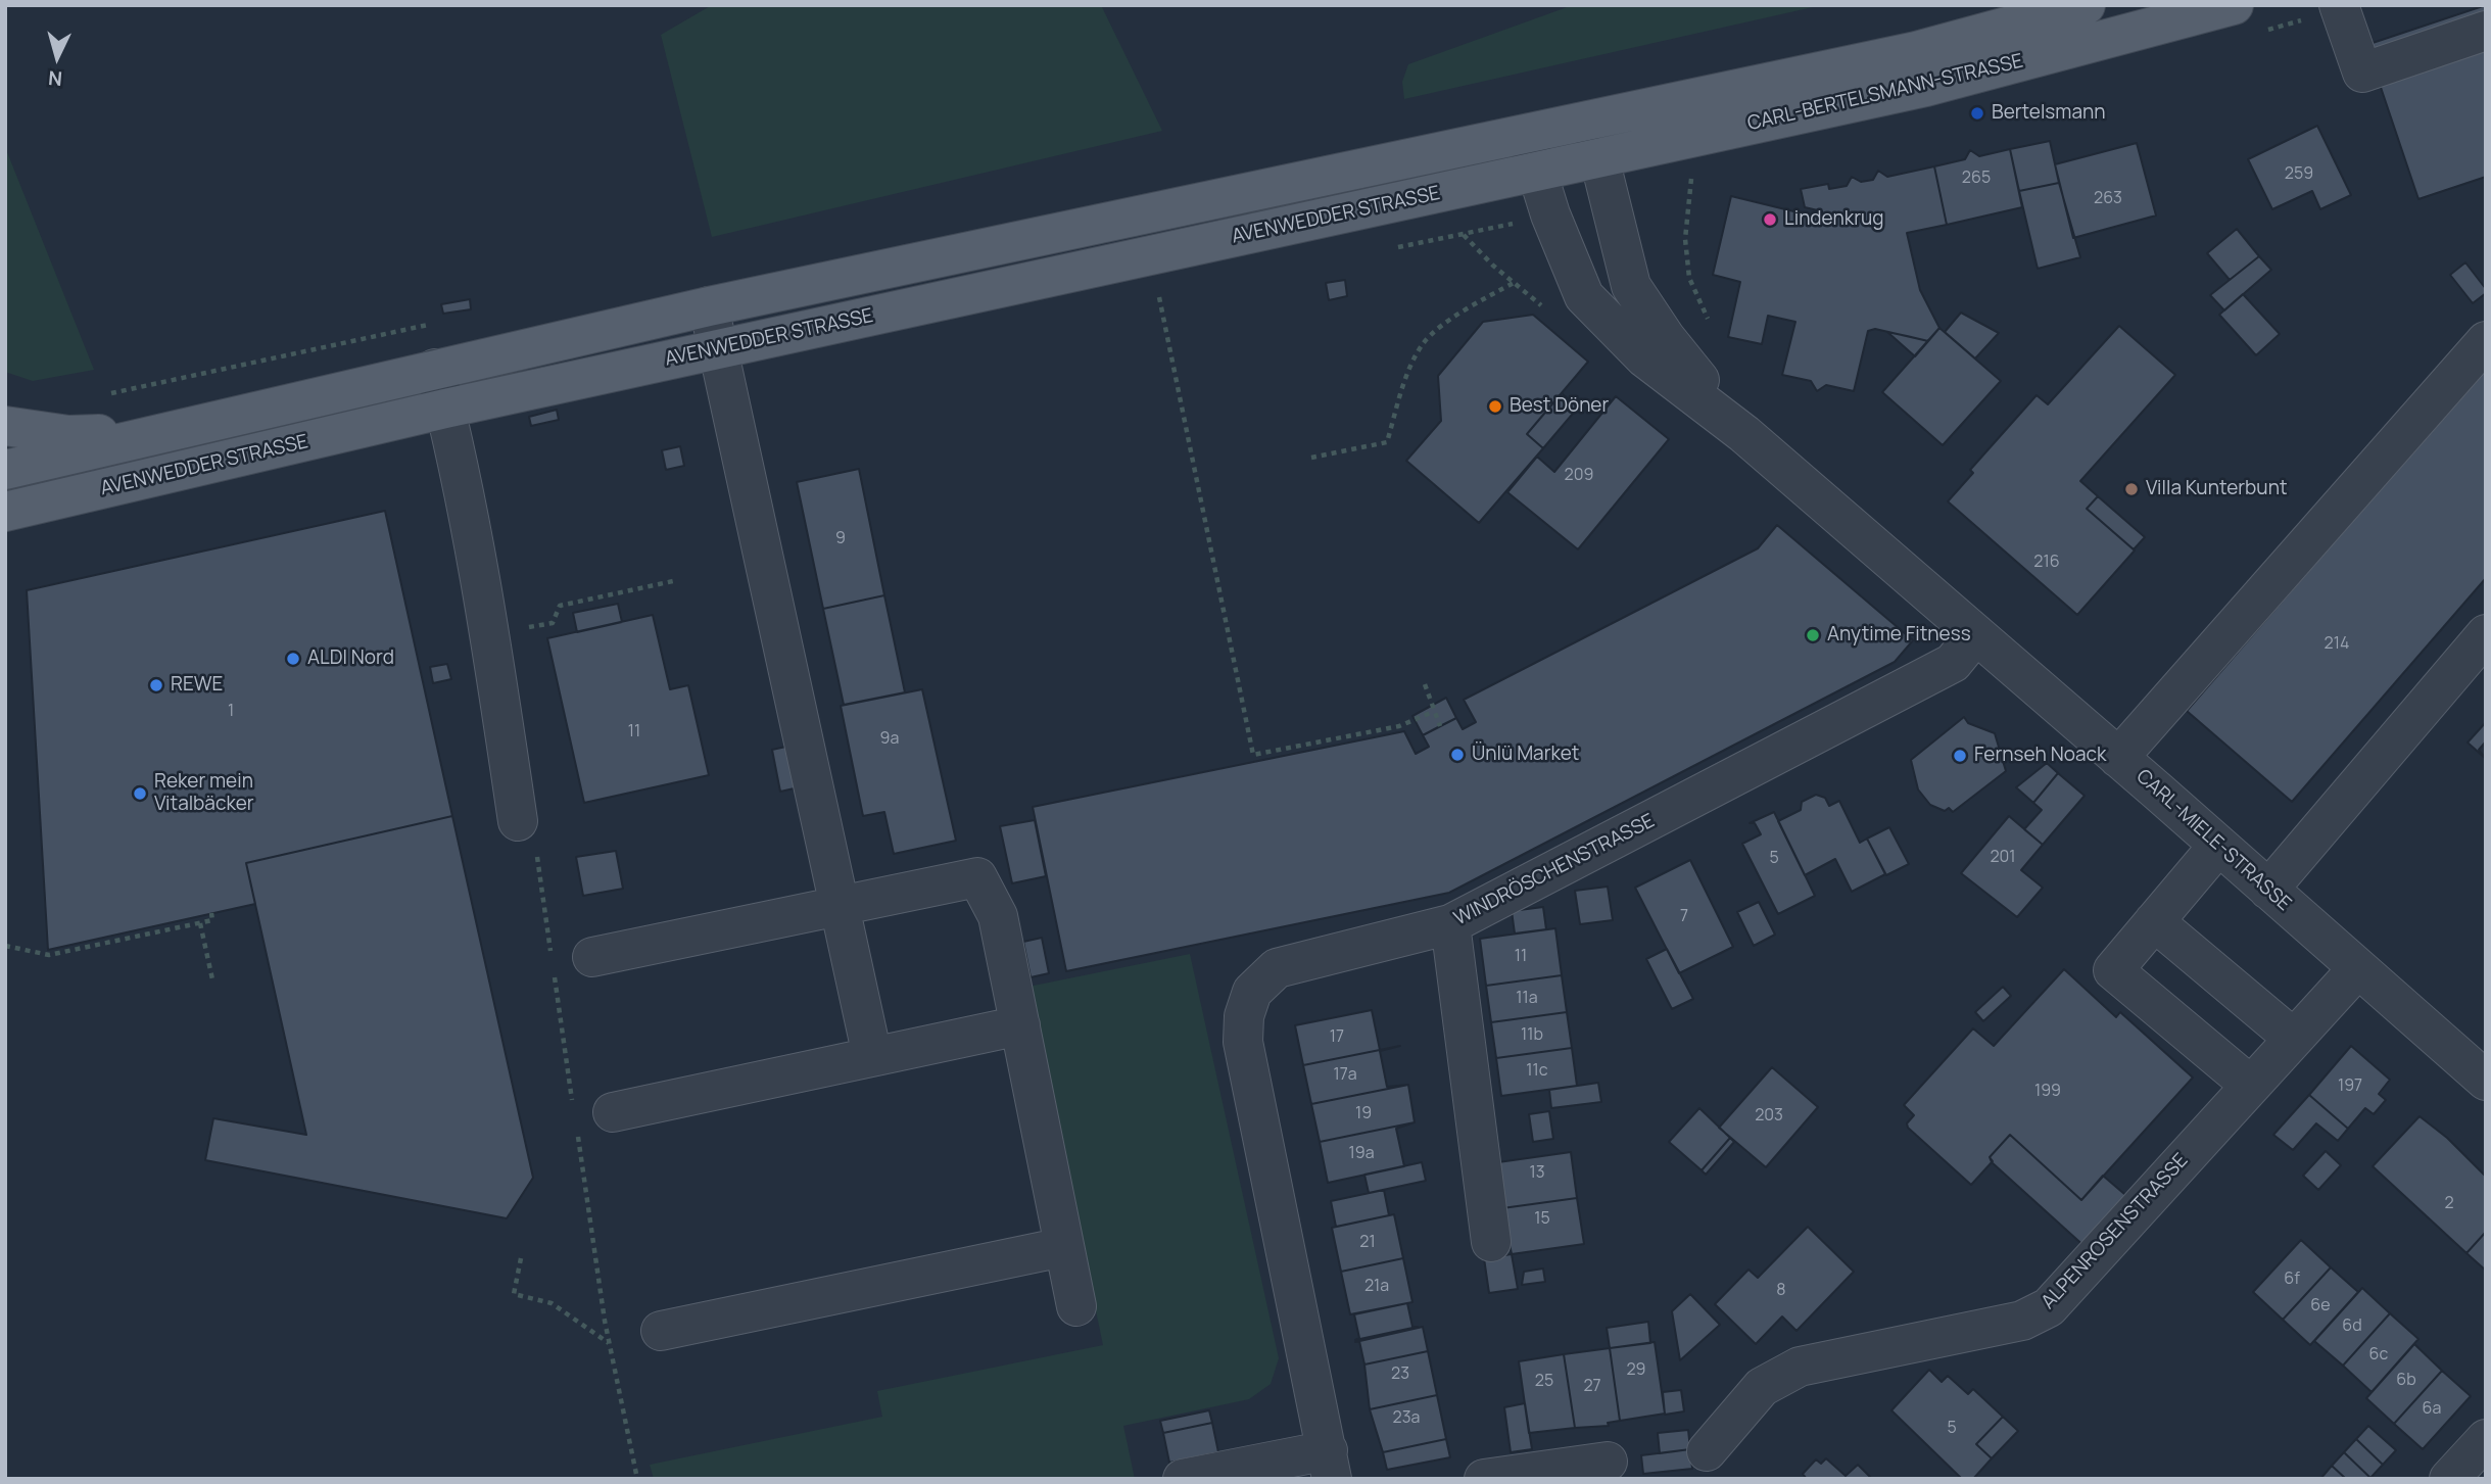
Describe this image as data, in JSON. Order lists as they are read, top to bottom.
{
  "streets": {
    "main road": ["CARL-BERTELSMANN-STRASSE", "AVENWEDDER STRASSE"],
    "street": ["CARL-MIELE-STRASSE", "WINDRÖSCHENSTRASSE", "ALPENROSENSTRASSE"]
  },
  "crossings": [
    ["CARL-BERTELSMANN-STRASSE", "AVENWEDDER STRASSE"],
    ["CARL-BERTELSMANN-STRASSE", "CARL-MIELE-STRASSE"],
    ["AVENWEDDER STRASSE", "CARL-MIELE-STRASSE"],
    ["CARL-MIELE-STRASSE", "WINDRÖSCHENSTRASSE"],
    ["CARL-MIELE-STRASSE", "ALPENROSENSTRASSE"]
  ],
  "places": [
    "Bertelsmann",
    "Lindenkrug",
    "Best Döner",
    "Villa Kunterbunt",
    "Anytime Fitness",
    "ALDI Nord",
    "REWE",
    "Ünlü Market",
    "Fernseh Noack",
    "Reker mein Vitalbäcker"
  ],
  "house_numbers": [
    "259",
    "265",
    "263",
    "209",
    "9",
    "216",
    "214",
    "1",
    "11",
    "9a",
    "201",
    "5",
    "7",
    "11",
    "11a",
    "11b",
    "17",
    "11c",
    "17a",
    "197",
    "199",
    "19",
    "203",
    "19a",
    "13",
    "2",
    "15",
    "21",
    "6f",
    "21a",
    "8",
    "6e",
    "6d",
    "6c",
    "29",
    "23",
    "6b",
    "25",
    "27",
    "6a",
    "23a",
    "5"
  ],
  "north": "bottom"
}
